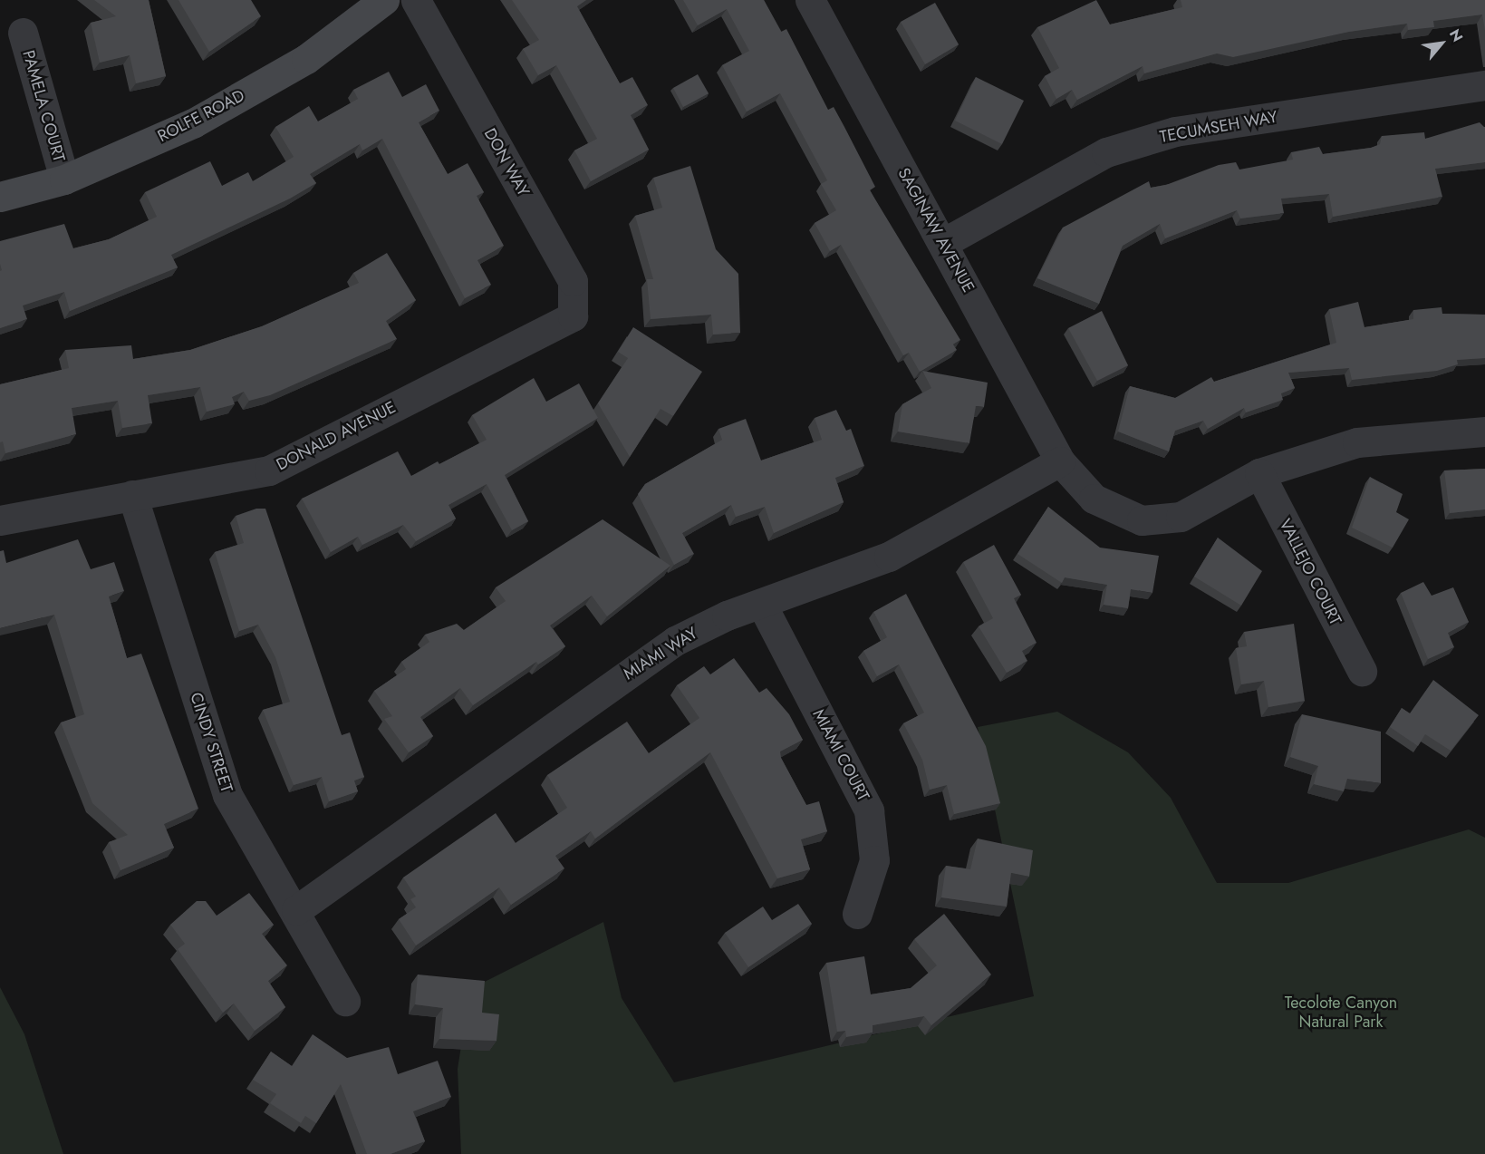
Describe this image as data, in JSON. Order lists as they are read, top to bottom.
{
  "streets": {
    "street": [
      "PAMELA COURT",
      "ROLFE ROAD",
      "TECUMSEH WAY",
      "DON WAY",
      "SAGINAW AVENUE",
      "DONALD AVENUE",
      "VALLEJO COURT",
      "MIAMI WAY",
      "CINDY STREET",
      "MIAMI COURT"
    ]
  },
  "crossings": [
    ["PAMELA COURT", "ROLFE ROAD"],
    ["TECUMSEH WAY", "SAGINAW AVENUE"],
    ["DON WAY", "DONALD AVENUE"],
    ["SAGINAW AVENUE", "VALLEJO COURT"],
    ["SAGINAW AVENUE", "MIAMI WAY"],
    ["DONALD AVENUE", "CINDY STREET"],
    ["MIAMI WAY", "CINDY STREET"],
    ["MIAMI WAY", "MIAMI COURT"]
  ],
  "parks": ["Tecolote Canyon Natural Park"],
  "north": "top right"
}
